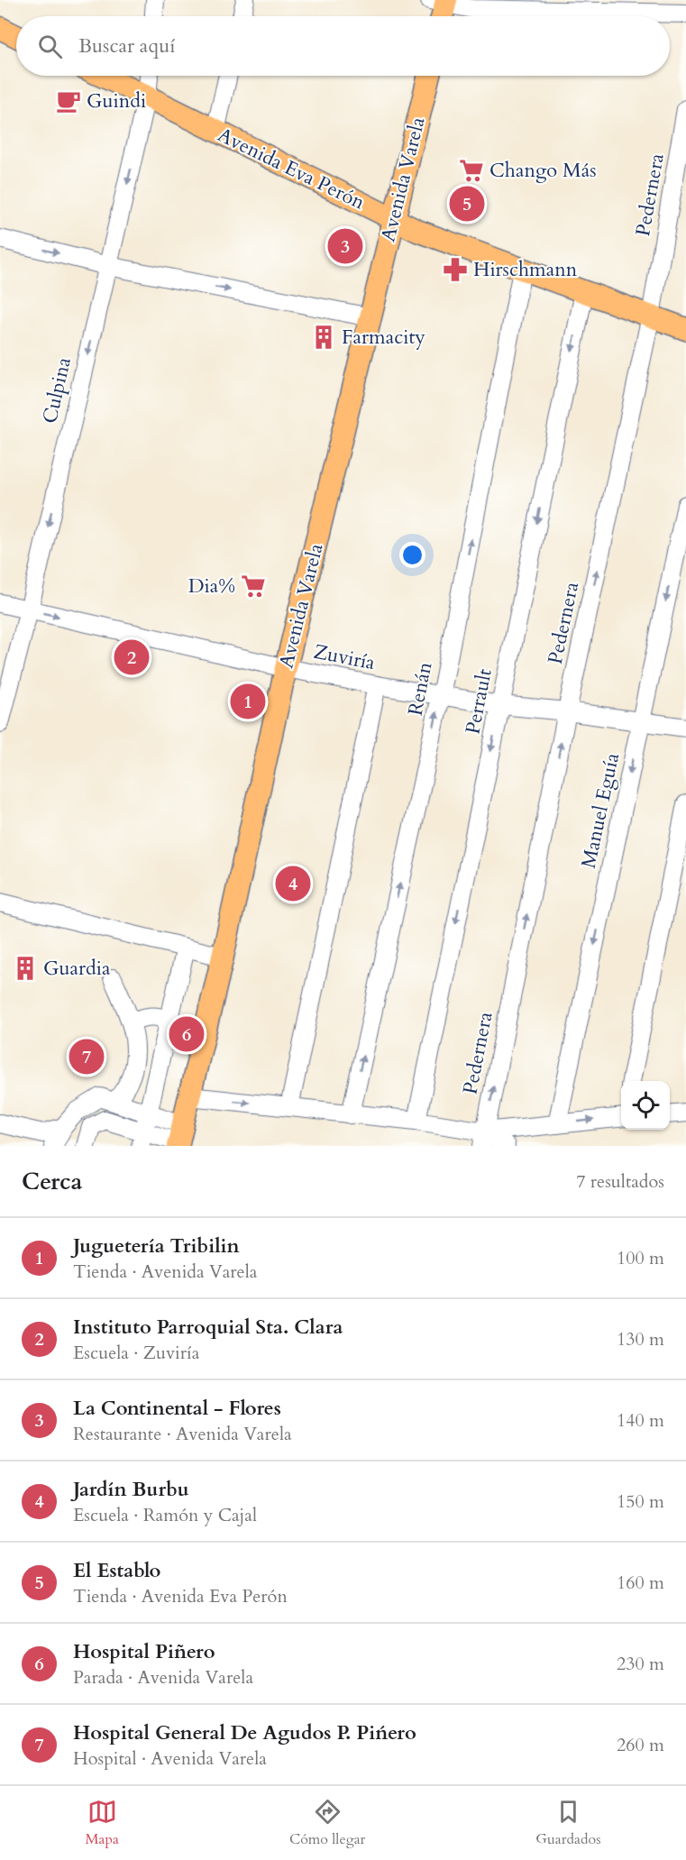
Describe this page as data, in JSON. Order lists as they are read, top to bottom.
{
  "streets": {
    "main road": ["Avenida Eva Perón", "Avenida Varela"],
    "street": [
      "Pedernera",
      "Culpina",
      "Zuviría",
      "Renán",
      "Perrault",
      "Manuel Eguía"
    ]
  },
  "crossings": [
    ["Avenida Eva Perón", "Avenida Varela"],
    ["Avenida Eva Perón", "Pedernera"],
    ["Avenida Eva Perón", "Culpina"],
    ["Avenida Eva Perón", "Renán"],
    ["Avenida Eva Perón", "Perrault"],
    ["Avenida Varela", "Zuviría"],
    ["Pedernera", "Zuviría"],
    ["Culpina", "Zuviría"],
    ["Zuviría", "Renán"],
    ["Zuviría", "Perrault"],
    ["Zuviría", "Manuel Eguía"]
  ],
  "one_way": ["Culpina", "Zuviría"],
  "places": {
    "cafe": ["Guindi"],
    "supermarket": ["Chango Más", "Dia%"],
    "pharmacy": ["Hirschmann"],
    "building": ["Farmacity", "Guardia"]
  },
  "page": {
    "search": "Buscar aquí",
    "pins": [
      "5",
      "3",
      "2",
      "1",
      "4",
      "6",
      "7"
    ],
    "heading": ["Cerca", "7 resultados"],
    "list": [
      {
        "mark": "1",
        "name": "Juguetería Tribilin",
        "note": "Tienda · Avenida Varela",
        "value": "100 m"
      },
      {
        "mark": "2",
        "name": "Instituto Parroquial Sta. Clara",
        "note": "Escuela · Zuviría",
        "value": "130 m"
      },
      {
        "mark": "3",
        "name": "La Continental - Flores",
        "note": "Restaurante · Avenida Varela",
        "value": "140 m"
      },
      {
        "mark": "4",
        "name": "Jardín Burbu",
        "note": "Escuela · Ramón y Cajal",
        "value": "150 m"
      },
      {
        "mark": "5",
        "name": "El Establo",
        "note": "Tienda · Avenida Eva Perón",
        "value": "160 m"
      },
      {
        "mark": "6",
        "name": "Hospital Piñero",
        "note": "Parada · Avenida Varela",
        "value": "230 m"
      },
      {
        "mark": "7",
        "name": "Hospital General De Agudos P. Pińero",
        "note": "Hospital · Avenida Varela",
        "value": "260 m"
      }
    ],
    "nav": ["Mapa", "Cómo llegar", "Guardados"]
  }
}
